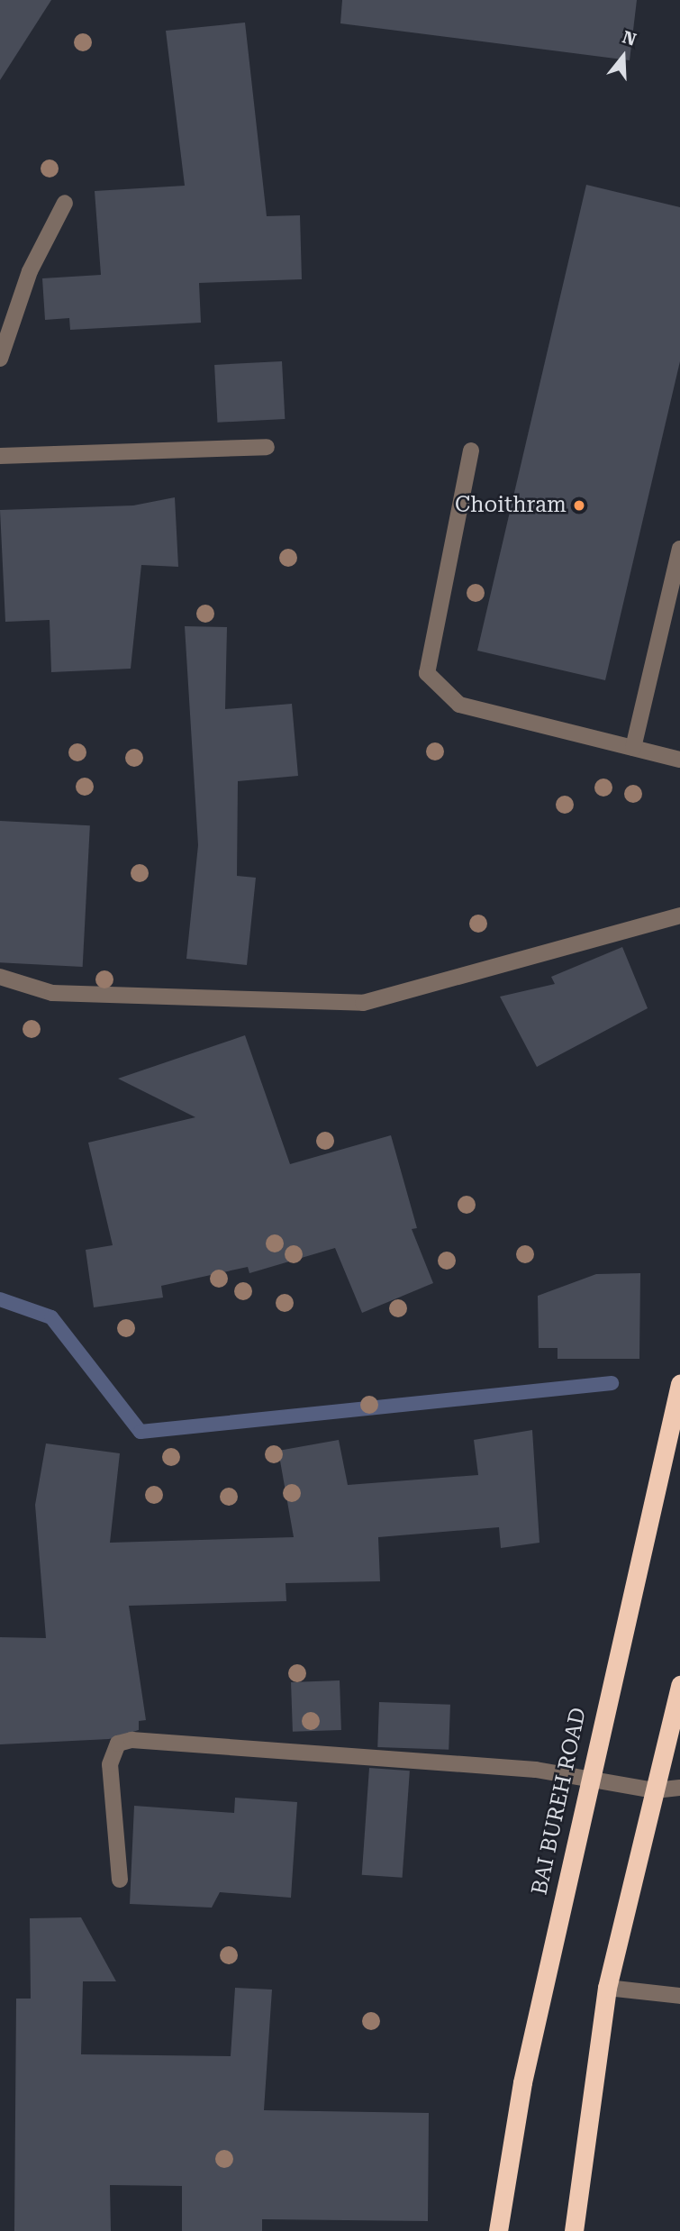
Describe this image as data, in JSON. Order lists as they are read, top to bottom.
{
  "streets": {
    "highway": ["BAI BUREH ROAD"]
  },
  "places": ["Choithram"],
  "north": "top"
}
